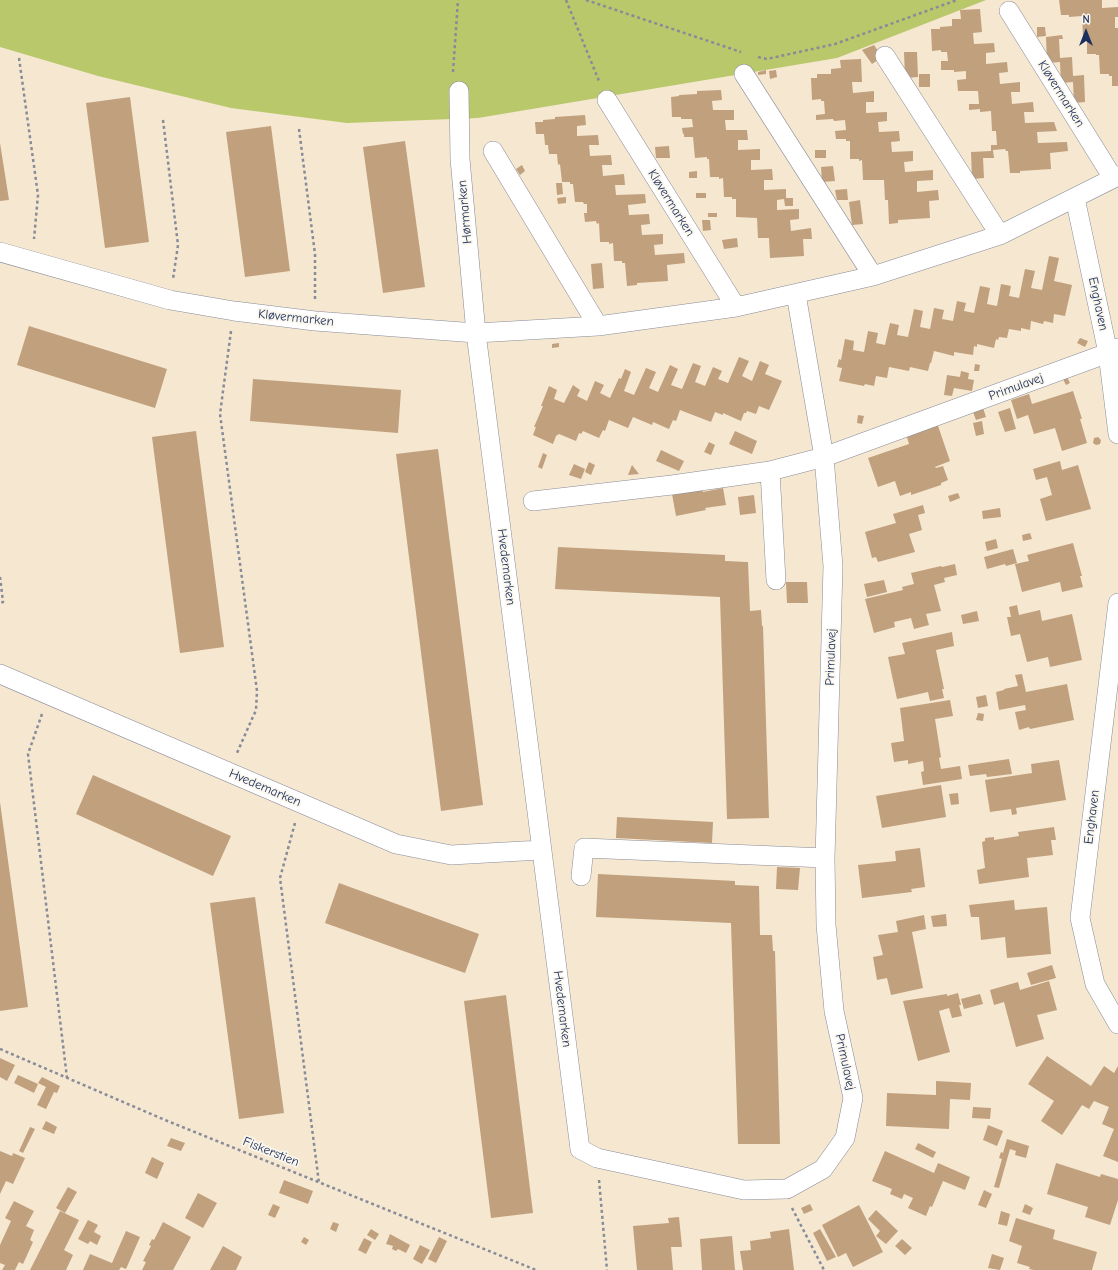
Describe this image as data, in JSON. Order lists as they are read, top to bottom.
{
  "streets": {
    "street": [
      "Kløvermarken",
      "Hørmarken",
      "Enghaven",
      "Primulavej",
      "Hvedemarken"
    ],
    "path": ["Fiskerstien"]
  },
  "crossings": [
    ["Kløvermarken", "Hørmarken"],
    ["Kløvermarken", "Enghaven"],
    ["Kløvermarken", "Primulavej"],
    ["Kløvermarken", "Hvedemarken"],
    ["Hørmarken", "Hvedemarken"],
    ["Enghaven", "Primulavej"],
    ["Primulavej", "Hvedemarken"]
  ],
  "north": "top"
}
